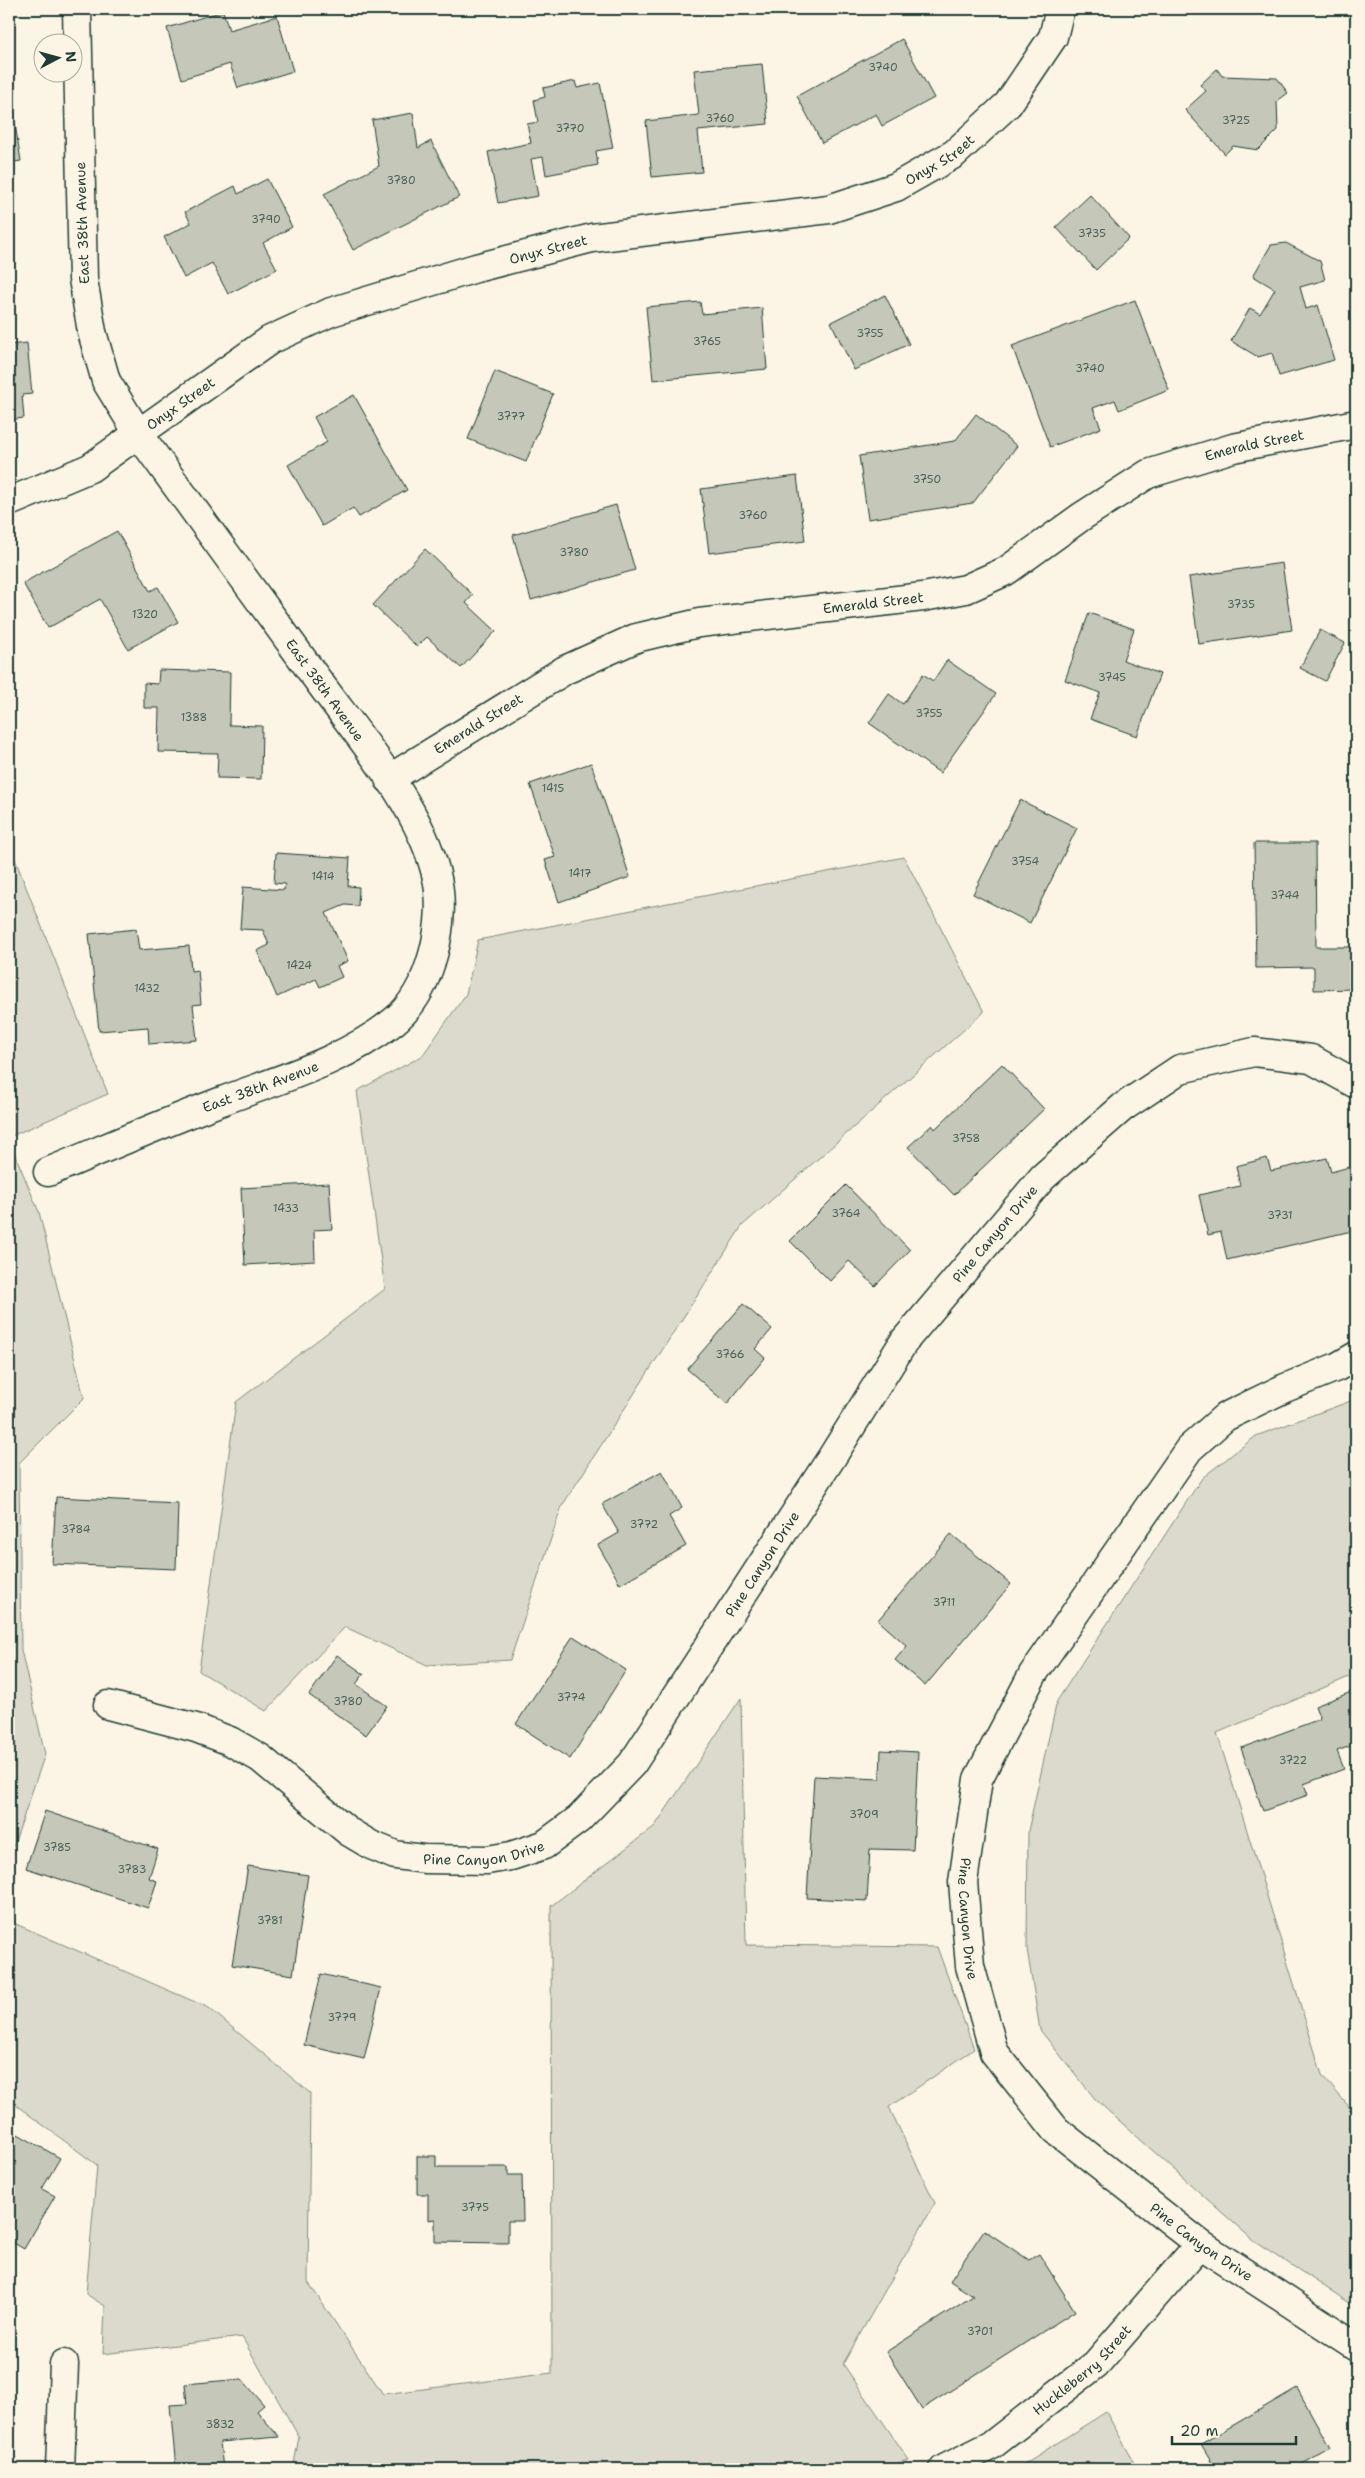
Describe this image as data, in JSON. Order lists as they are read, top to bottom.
{
  "streets": {
    "street": [
      "Onyx Street",
      "East 38th Avenue",
      "Emerald Street",
      "Pine Canyon Drive",
      "Huckleberry Street"
    ]
  },
  "crossings": [
    ["Onyx Street", "East 38th Avenue"],
    ["East 38th Avenue", "Emerald Street"],
    ["Pine Canyon Drive", "Huckleberry Street"]
  ],
  "house_numbers": [
    "3740",
    "3760",
    "3725",
    "3770",
    "3780",
    "3790",
    "3735",
    "3755",
    "3765",
    "3740",
    "3777",
    "3750",
    "3760",
    "3780",
    "3735",
    "1320",
    "3745",
    "3755",
    "1388",
    "1415",
    "3754",
    "1417",
    "1414",
    "3744",
    "1424",
    "1432",
    "3758",
    "1433",
    "3764",
    "3731",
    "3766",
    "3772",
    "3784",
    "3711",
    "3774",
    "3780",
    "3722",
    "3709",
    "3785",
    "3783",
    "3781",
    "3779",
    "3775",
    "3701",
    "3832"
  ],
  "scale_bar": "20 m",
  "north": "right"
}
